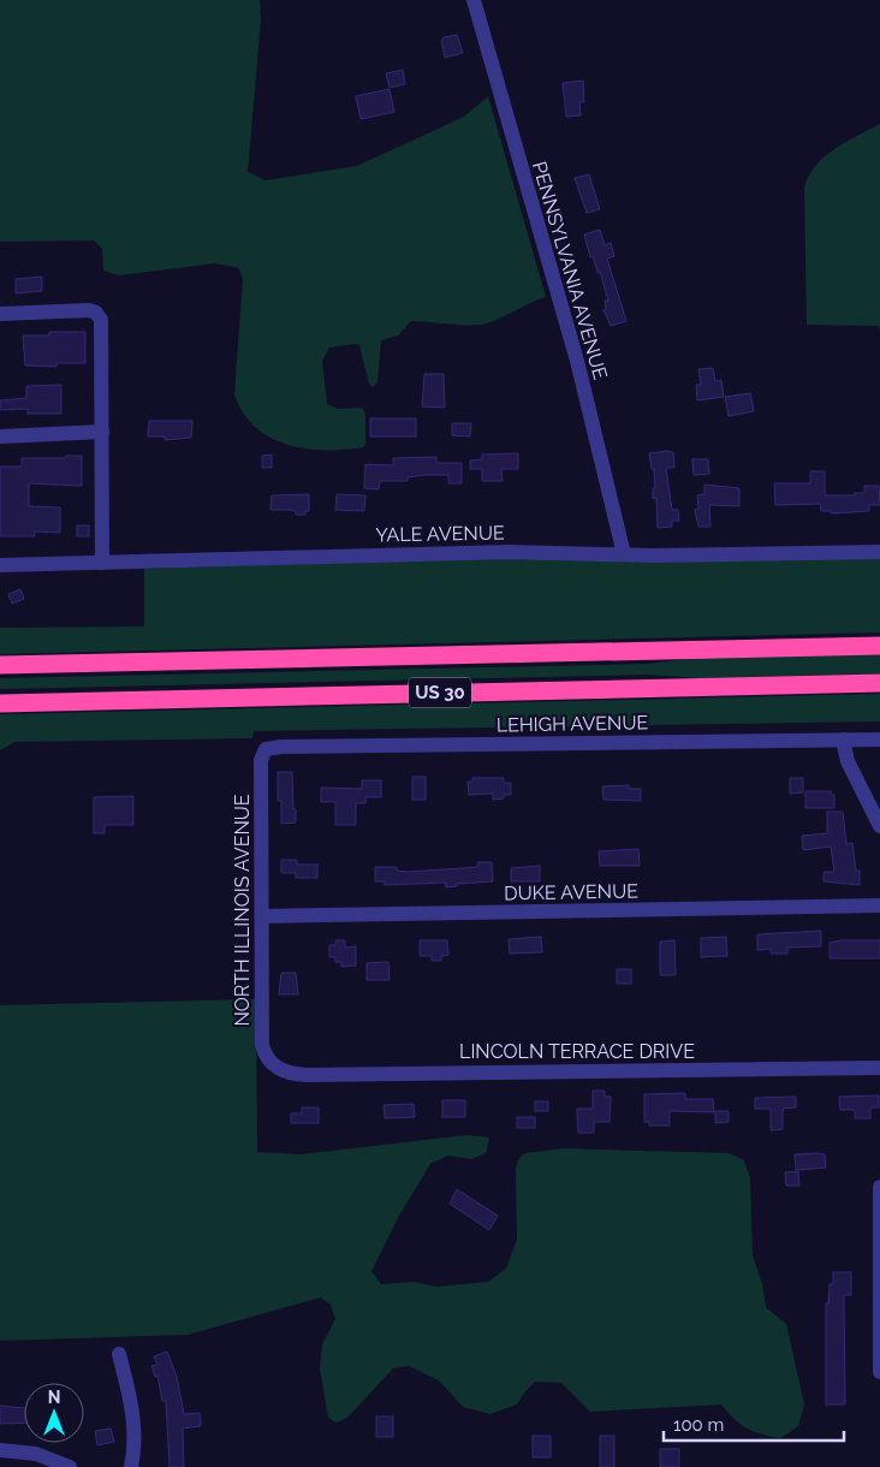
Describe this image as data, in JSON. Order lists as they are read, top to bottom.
{
  "streets": {
    "highway": ["US 30"],
    "street": [
      "PENNSYLVANIA AVENUE",
      "YALE AVENUE",
      "LEHIGH AVENUE",
      "DUKE AVENUE",
      "NORTH ILLINOIS AVENUE",
      "LINCOLN TERRACE DRIVE"
    ]
  },
  "crossings": [
    ["PENNSYLVANIA AVENUE", "YALE AVENUE"],
    ["LEHIGH AVENUE", "NORTH ILLINOIS AVENUE"],
    ["DUKE AVENUE", "NORTH ILLINOIS AVENUE"],
    ["NORTH ILLINOIS AVENUE", "LINCOLN TERRACE DRIVE"]
  ],
  "scale_bar": "100 m",
  "north": "top"
}
